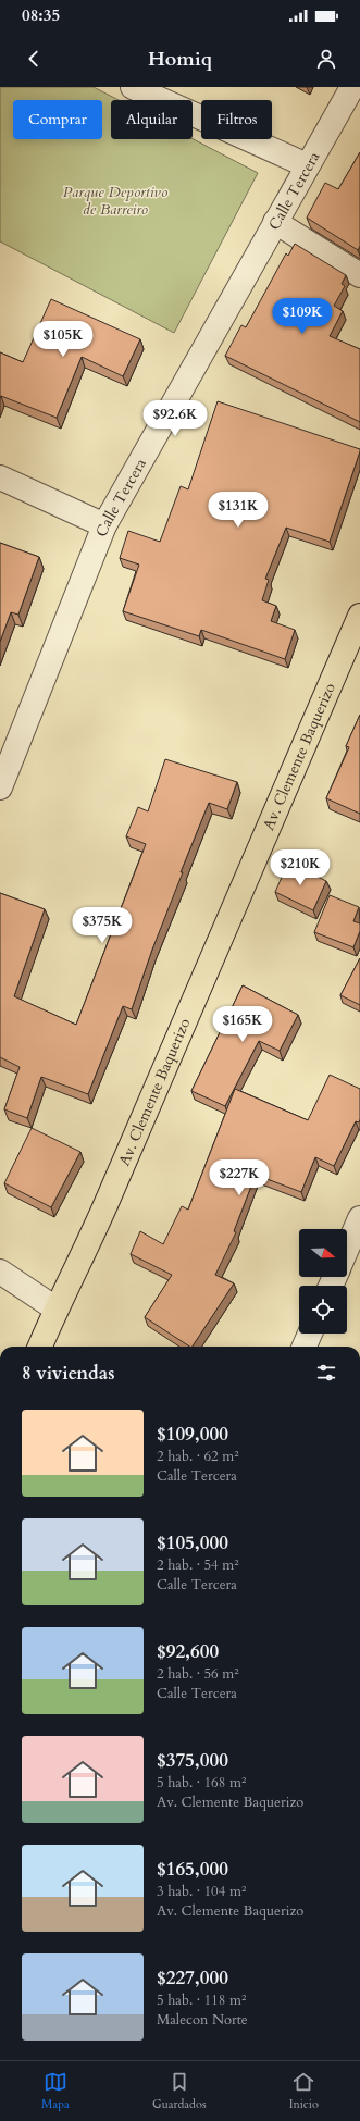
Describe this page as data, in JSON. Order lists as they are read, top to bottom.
{
  "streets": {
    "highway": ["Av. Clemente Baquerizo"],
    "street": ["Calle Tercera"]
  },
  "parks": ["Parque Deportivo de Barreiro"],
  "north": "right",
  "page": {
    "status": "08:35",
    "header": "Homiq",
    "chip": ["Comprar", "Alquilar", "Filtros"],
    "price": [
      "$109K",
      "$105K",
      "$92.6K",
      "$131K",
      "$210K",
      "$375K",
      "$165K",
      "$227K"
    ],
    "heading": "8 viviendas",
    "list": [
      {
        "name": "$109,000",
        "note": "2 hab. · 62 m² · Calle Tercera"
      },
      {
        "name": "$105,000",
        "note": "2 hab. · 54 m² · Calle Tercera"
      },
      {
        "name": "$92,600",
        "note": "2 hab. · 56 m² · Calle Tercera"
      },
      {
        "name": "$375,000",
        "note": "5 hab. · 168 m² · Av. Clemente Baquerizo"
      },
      {
        "name": "$165,000",
        "note": "3 hab. · 104 m² · Av. Clemente Baquerizo"
      },
      {
        "name": "$227,000",
        "note": "5 hab. · 118 m² · Malecon Norte"
      }
    ],
    "tabs": ["Mapa", "Guardados", "Inicio"]
  }
}
